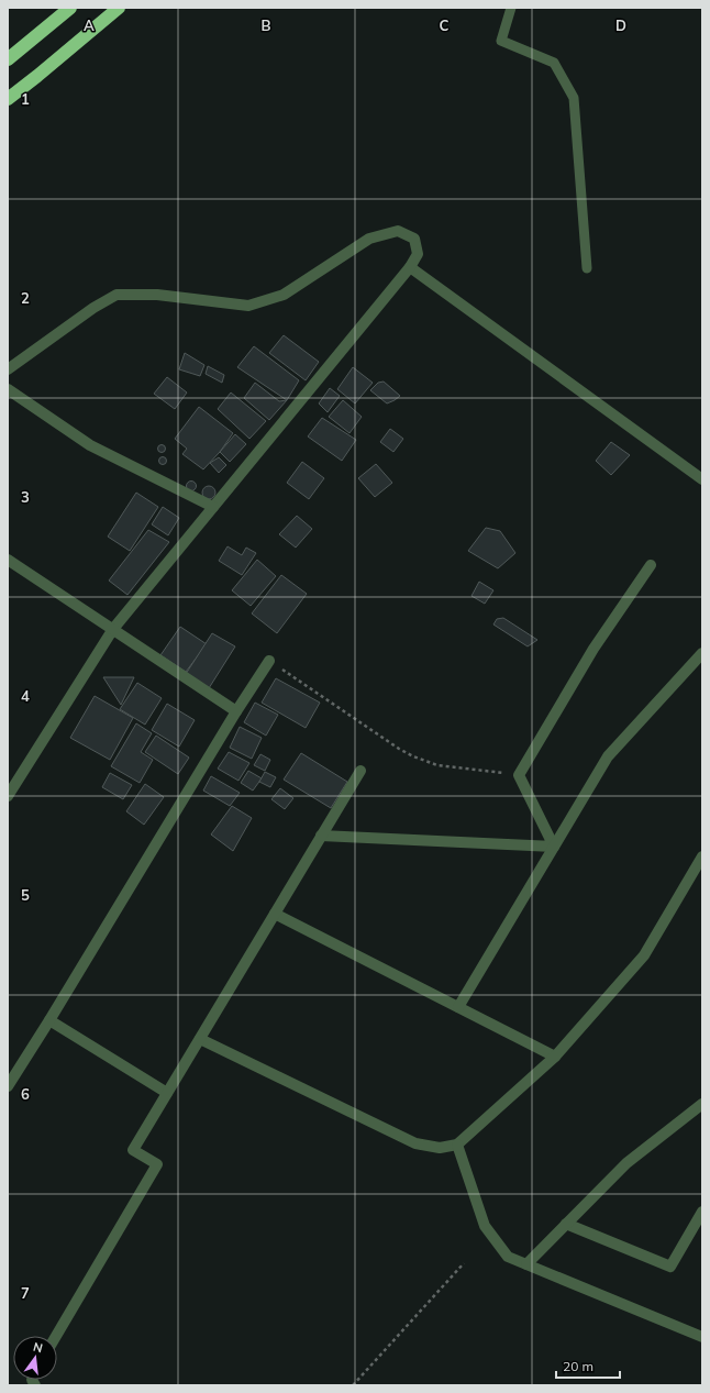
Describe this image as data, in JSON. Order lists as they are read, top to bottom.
{
  "scale_bar": "20 m",
  "north": "top",
  "grid": {
    "columns": [
      "A",
      "B",
      "C",
      "D"
    ],
    "rows": [
      "1",
      "2",
      "3",
      "4",
      "5",
      "6",
      "7"
    ]
  }
}
